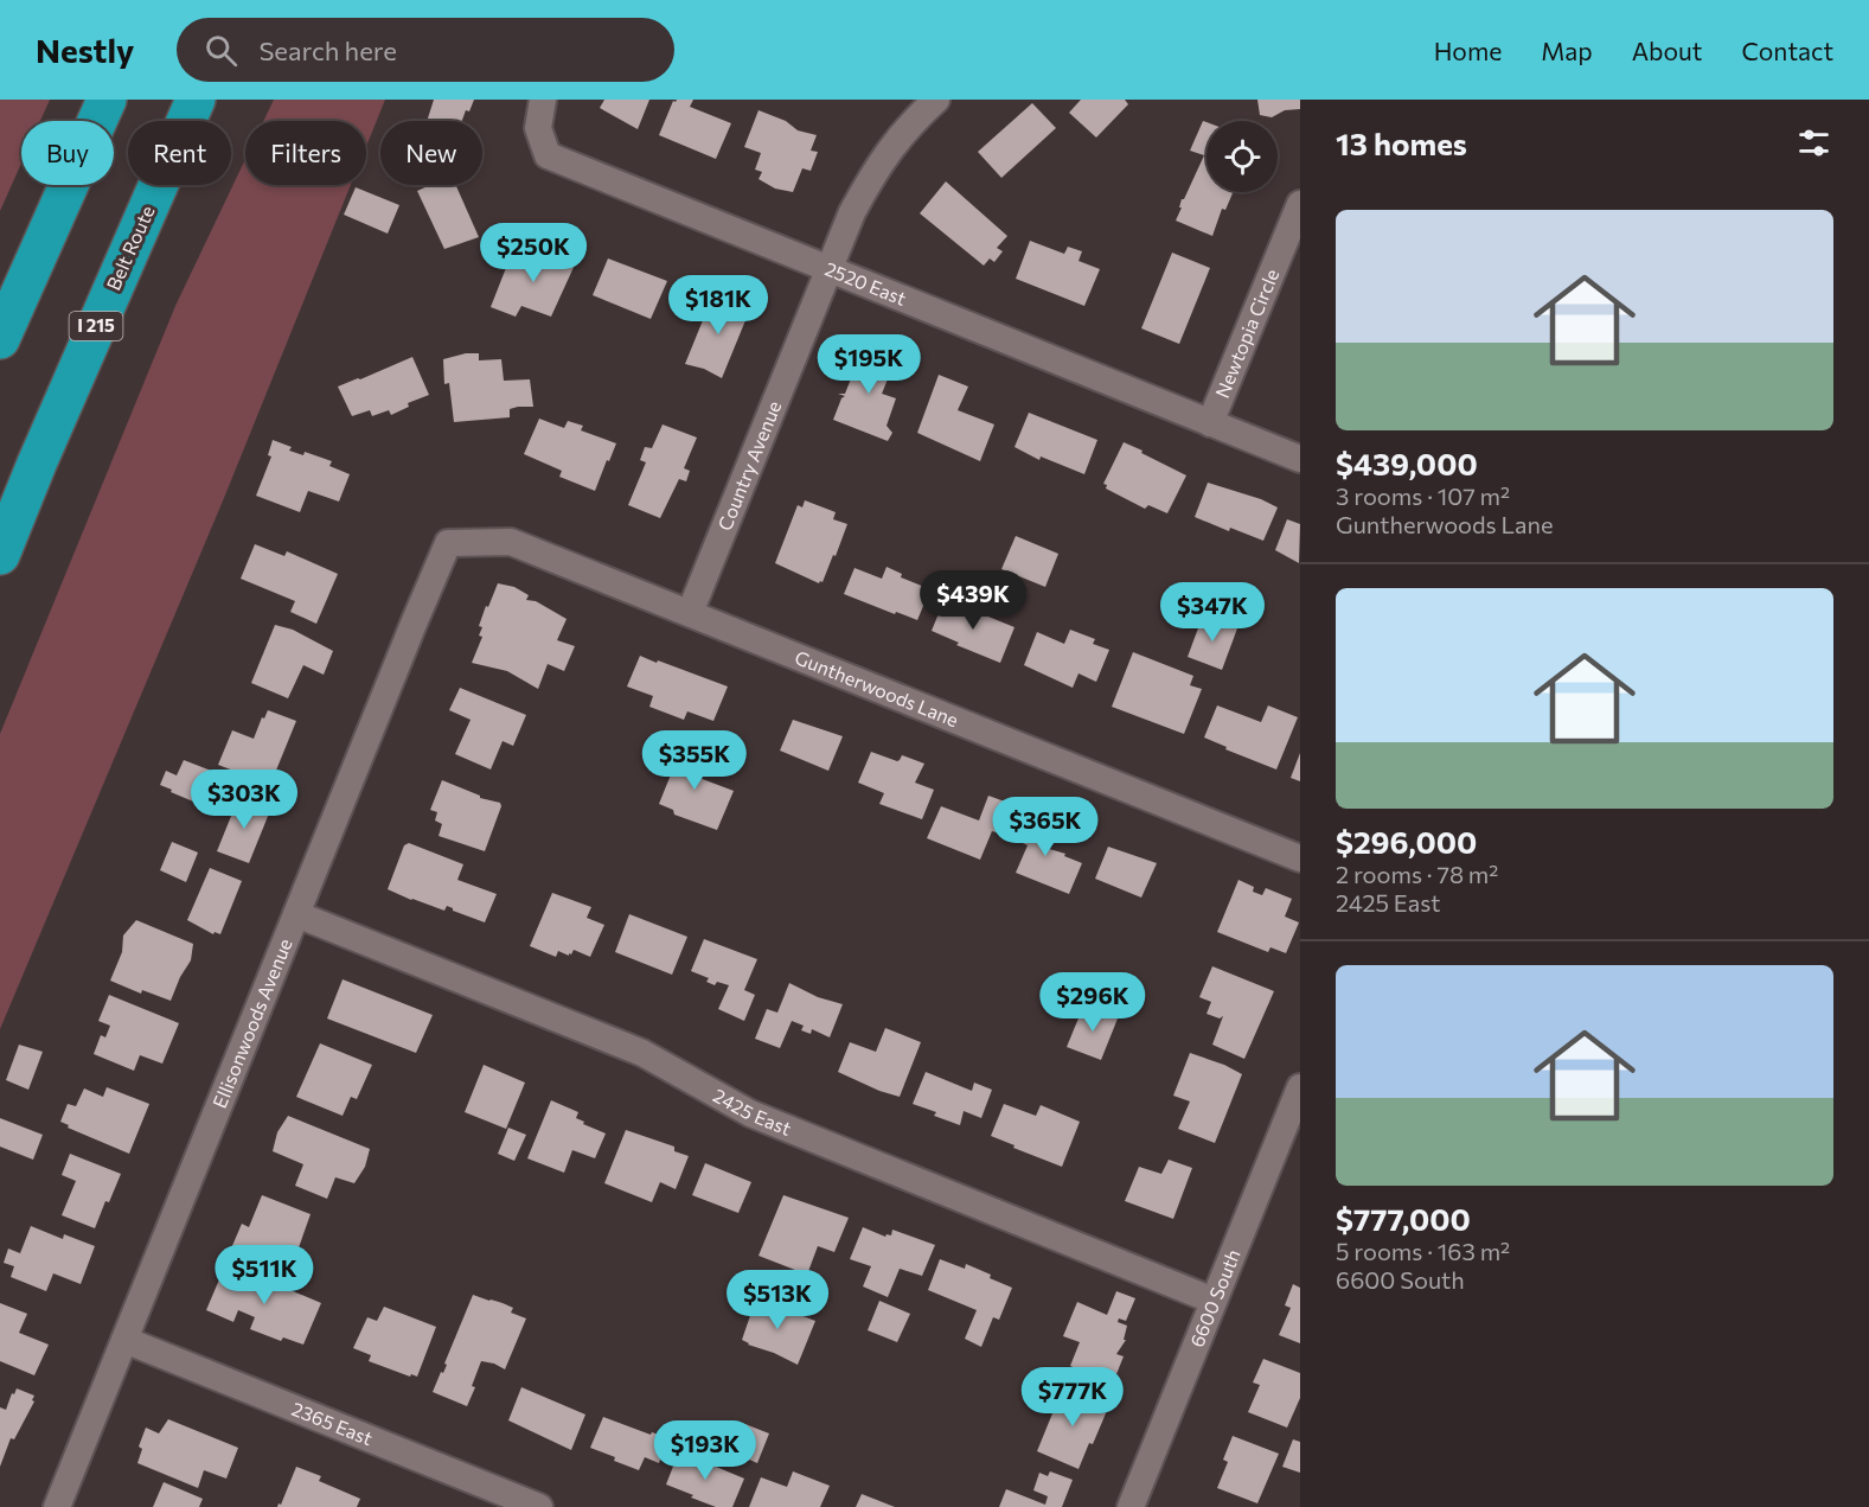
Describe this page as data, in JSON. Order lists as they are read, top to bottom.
{
  "streets": {
    "highway": ["Belt Route", "I 215"],
    "street": [
      "2520 East",
      "Newtopia Circle",
      "Country Avenue",
      "Guntherwoods Lane",
      "Ellisonwoods Avenue",
      "2425 East",
      "6600 South",
      "2365 East"
    ]
  },
  "crossings": [
    ["2520 East", "Newtopia Circle"],
    ["2520 East", "Country Avenue"],
    ["Country Avenue", "Guntherwoods Lane"],
    ["Guntherwoods Lane", "Ellisonwoods Avenue"],
    ["Ellisonwoods Avenue", "2425 East"],
    ["Ellisonwoods Avenue", "2365 East"],
    ["2425 East", "6600 South"]
  ],
  "page": {
    "header": "Nestly",
    "search": "Search here",
    "nav": [
      "Home",
      "Map",
      "About",
      "Contact"
    ],
    "heading": "13 homes",
    "chip": [
      "Buy",
      "Rent",
      "Filters",
      "New"
    ],
    "list": [
      {
        "name": "$439,000",
        "note": "3 rooms · 107 m² · Guntherwoods Lane"
      },
      {
        "name": "$296,000",
        "note": "2 rooms · 78 m² · 2425 East"
      },
      {
        "name": "$777,000",
        "note": "5 rooms · 163 m² · 6600 South"
      }
    ],
    "price": [
      "$250K",
      "$181K",
      "$195K",
      "$439K",
      "$347K",
      "$355K",
      "$303K",
      "$365K",
      "$296K",
      "$511K",
      "$513K",
      "$777K",
      "$193K"
    ]
  }
}
